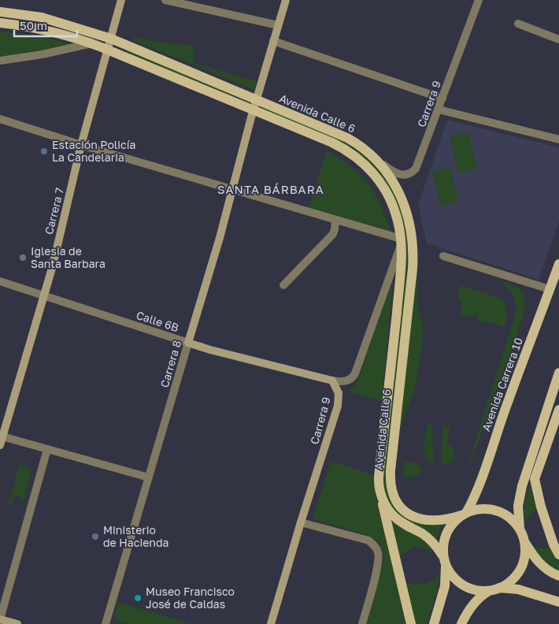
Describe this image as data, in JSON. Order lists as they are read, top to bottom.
{
  "streets": {
    "main road": ["Avenida Calle 6", "Avenida Carrera 10"],
    "street": [
      "Carrera 9",
      "Carrera 7",
      "Calle 6B",
      "Carrera 8"
    ]
  },
  "crossings": [
    ["Carrera 9", "Avenida Calle 6"],
    ["Carrera 9", "Calle 6B"],
    ["Avenida Calle 6", "Carrera 7"],
    ["Avenida Calle 6", "Carrera 8"],
    ["Avenida Calle 6", "Avenida Carrera 10"],
    ["Carrera 7", "Calle 6B"],
    ["Calle 6B", "Carrera 8"]
  ],
  "districts": ["SANTA BÁRBARA"],
  "places": [
    "Estación Policía La Candelaria",
    "Iglesia de Santa Barbara",
    "Ministerio de Hacienda",
    "Museo Francisco José de Caldas"
  ],
  "scale_bar": "50 m"
}
